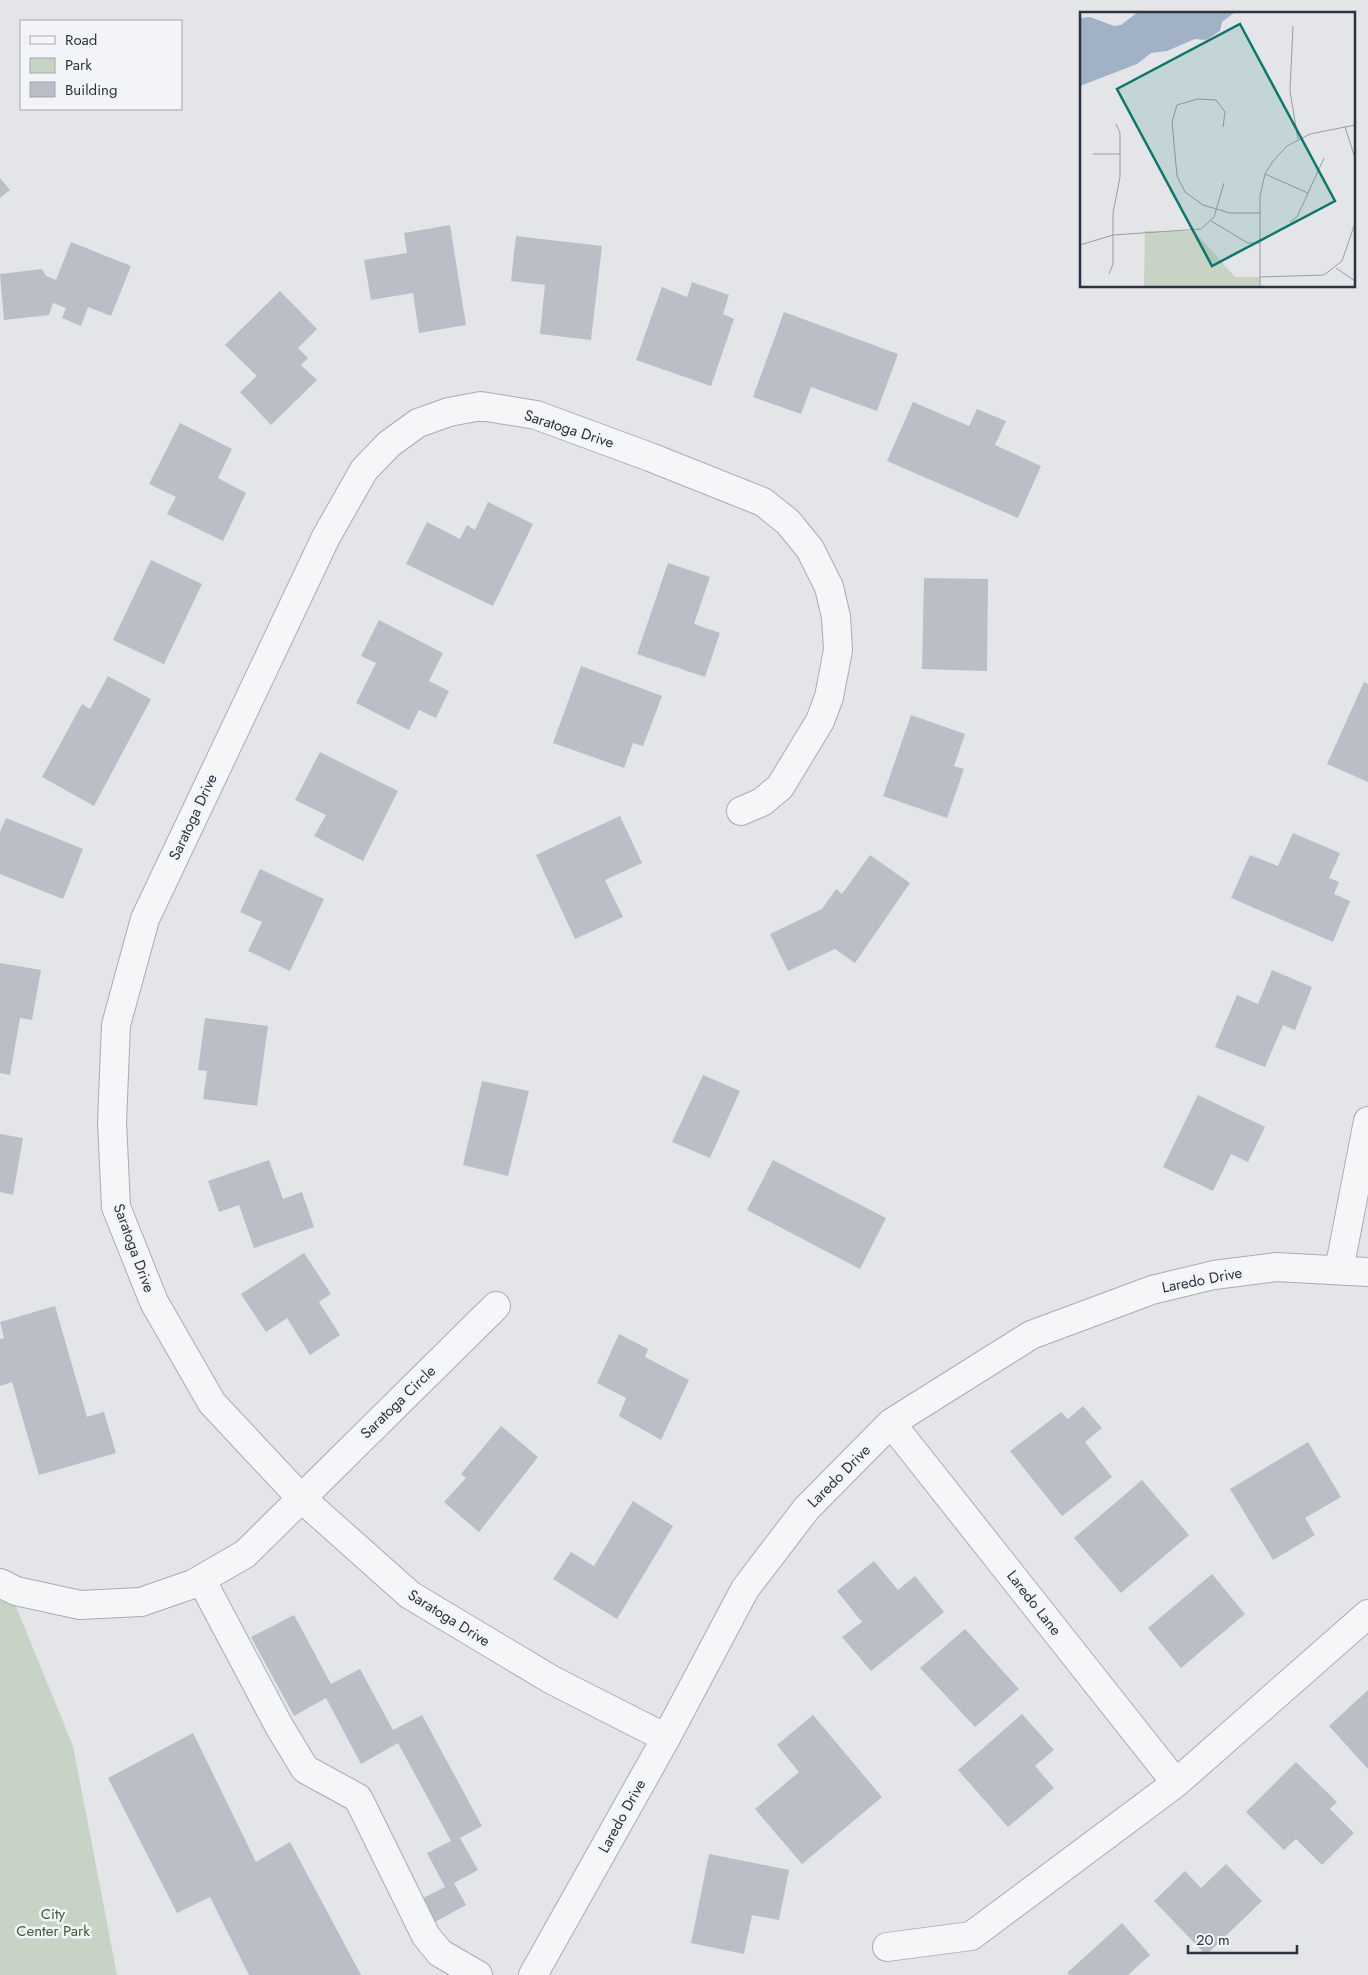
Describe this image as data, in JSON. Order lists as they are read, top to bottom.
{
  "streets": {
    "street": [
      "Saratoga Drive",
      "Laredo Drive",
      "Saratoga Circle",
      "Laredo Lane"
    ]
  },
  "crossings": [
    ["Saratoga Drive", "Laredo Drive"],
    ["Saratoga Drive", "Saratoga Circle"],
    ["Laredo Drive", "Laredo Lane"]
  ],
  "parks": ["City Center Park"],
  "legend": ["Road", "Park", "Building"],
  "scale_bar": "20 m"
}
